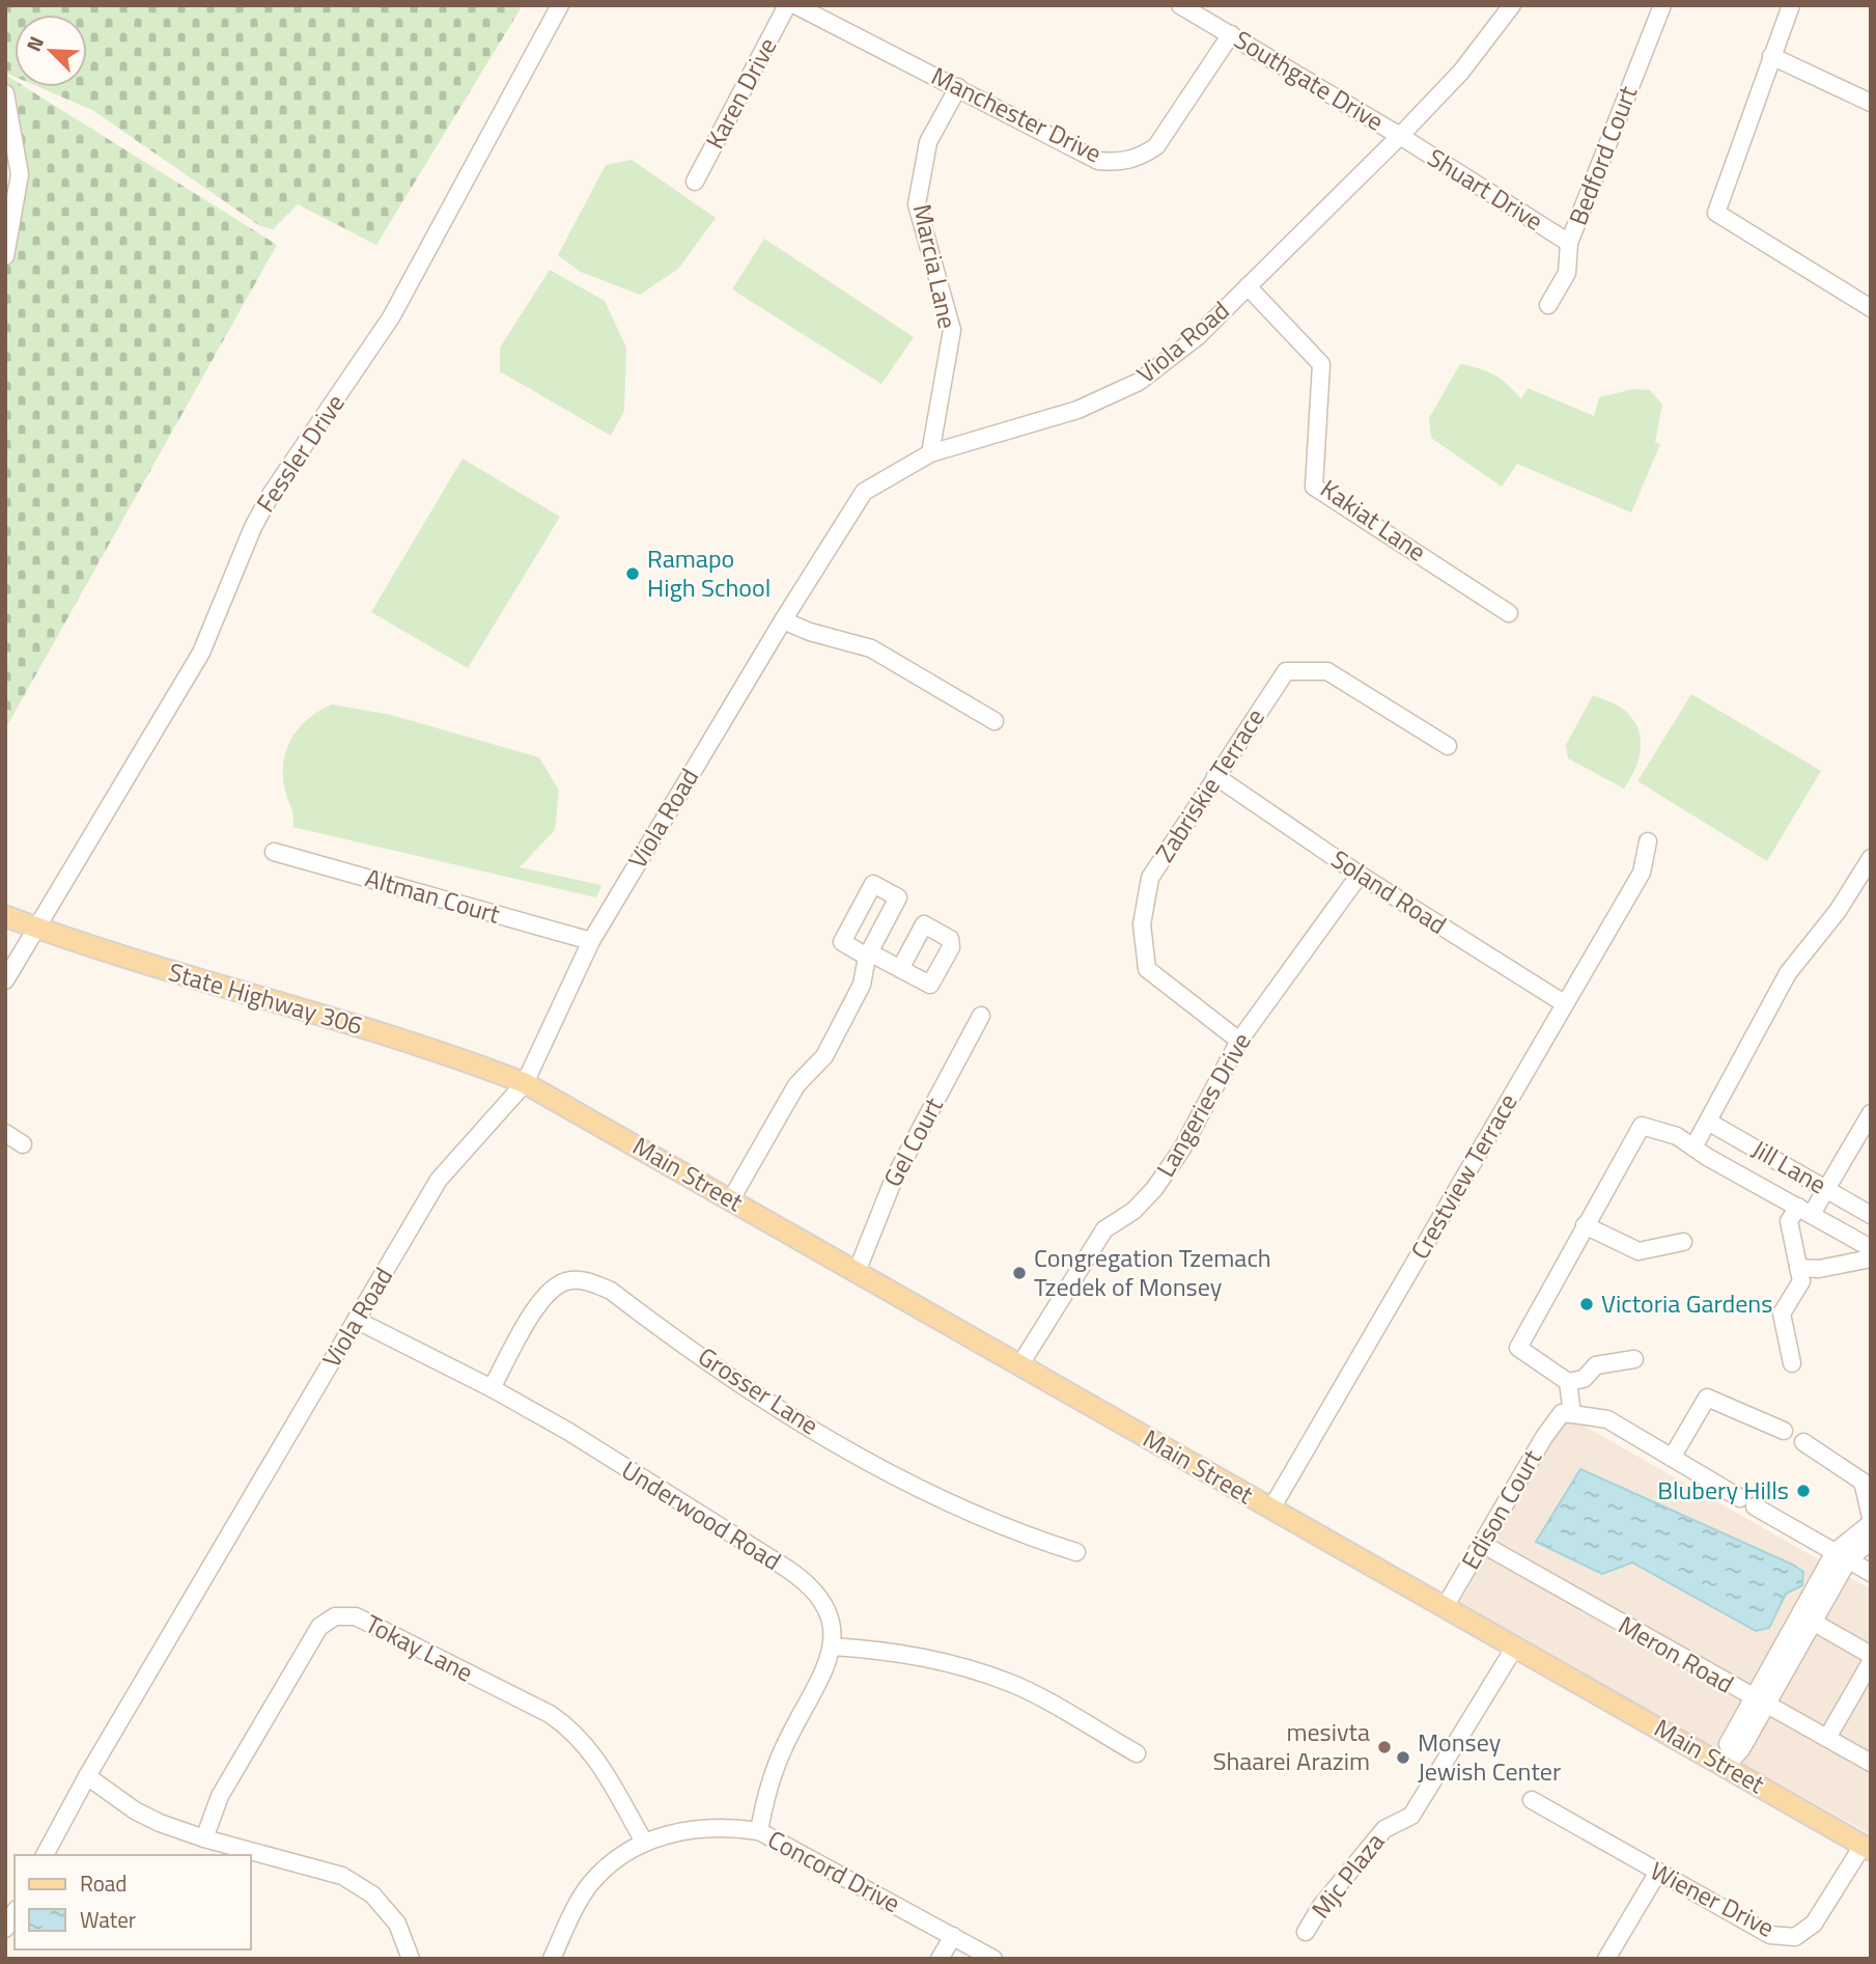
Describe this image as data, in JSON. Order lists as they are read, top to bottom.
{
  "streets": {
    "main road": ["State Highway 306", "Main Street"],
    "street": [
      "Southgate Drive",
      "Karen Drive",
      "Manchester Drive",
      "Bedford Court",
      "Shuart Drive",
      "Marcia Lane",
      "Viola Road",
      "Fessler Drive",
      "Kakiat Lane",
      "Zabriskie Terrace",
      "Soland Road",
      "Altman Court",
      "Langeries Drive",
      "Gel Court",
      "Jill Lane",
      "Crestview Terrace",
      "Grosser Lane",
      "Edison Court",
      "Underwood Road",
      "Tokay Lane",
      "Meron Road",
      "Concord Drive",
      "Mjc Plaza",
      "Wiener Drive"
    ]
  },
  "crossings": [
    ["Southgate Drive", "Manchester Drive"],
    ["Southgate Drive", "Shuart Drive"],
    ["Southgate Drive", "Viola Road"],
    ["Manchester Drive", "Marcia Lane"],
    ["Bedford Court", "Shuart Drive"],
    ["Shuart Drive", "Viola Road"],
    ["Marcia Lane", "Viola Road"],
    ["Viola Road", "Kakiat Lane"],
    ["Viola Road", "Altman Court"],
    ["Viola Road", "State Highway 306"],
    ["Viola Road", "Main Street"],
    ["Viola Road", "Underwood Road"],
    ["Fessler Drive", "State Highway 306"],
    ["Zabriskie Terrace", "Soland Road"],
    ["Zabriskie Terrace", "Langeries Drive"],
    ["Soland Road", "Langeries Drive"],
    ["Soland Road", "Crestview Terrace"],
    ["State Highway 306", "Main Street"],
    ["Langeries Drive", "Main Street"],
    ["Gel Court", "Main Street"],
    ["Main Street", "Crestview Terrace"],
    ["Main Street", "Edison Court"],
    ["Main Street", "Mjc Plaza"],
    ["Main Street", "Wiener Drive"],
    ["Grosser Lane", "Underwood Road"],
    ["Edison Court", "Meron Road"],
    ["Underwood Road", "Concord Drive"],
    ["Tokay Lane", "Concord Drive"]
  ],
  "places": [
    "Ramapo High School",
    "Congregation Tzemach Tzedek of Monsey",
    "Victoria Gardens",
    "Blubery Hills",
    "mesivta Shaarei Arazim",
    "Monsey Jewish Center"
  ],
  "legend": ["Road", "Water"],
  "north": "top left"
}
